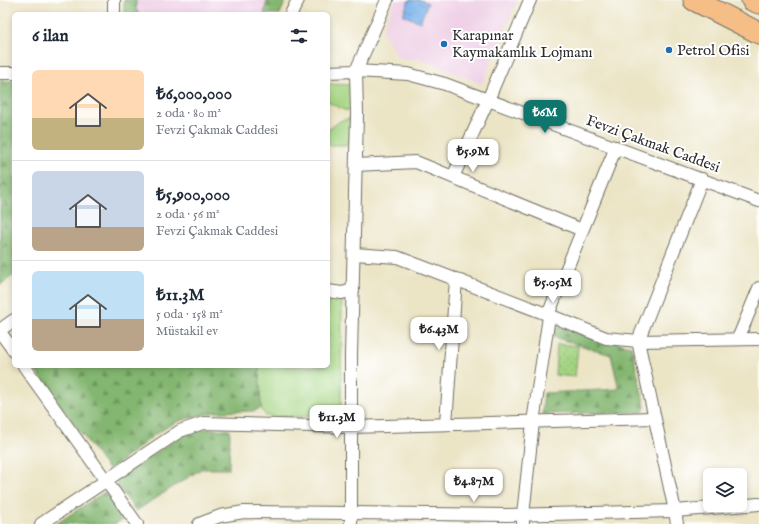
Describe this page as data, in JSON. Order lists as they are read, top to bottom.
{
  "streets": {
    "street": ["Fevzi Çakmak Caddesi"]
  },
  "places": ["Karapınar Kaymakamlık Lojmanı", "Petrol Ofisi"],
  "page": {
    "heading": "6 ilan",
    "list": [
      {
        "name": "₺6,000,000",
        "note": "2 oda · 80 m² · Fevzi Çakmak Caddesi"
      },
      {
        "name": "₺5,900,000",
        "note": "2 oda · 56 m² · Fevzi Çakmak Caddesi"
      },
      {
        "name": "₺11.3M",
        "note": "5 oda · 158 m² · Müstakil ev"
      }
    ],
    "price": [
      "₺6M",
      "₺5.9M",
      "₺5.05M",
      "₺6.43M",
      "₺11.3M",
      "₺4.87M"
    ]
  }
}
